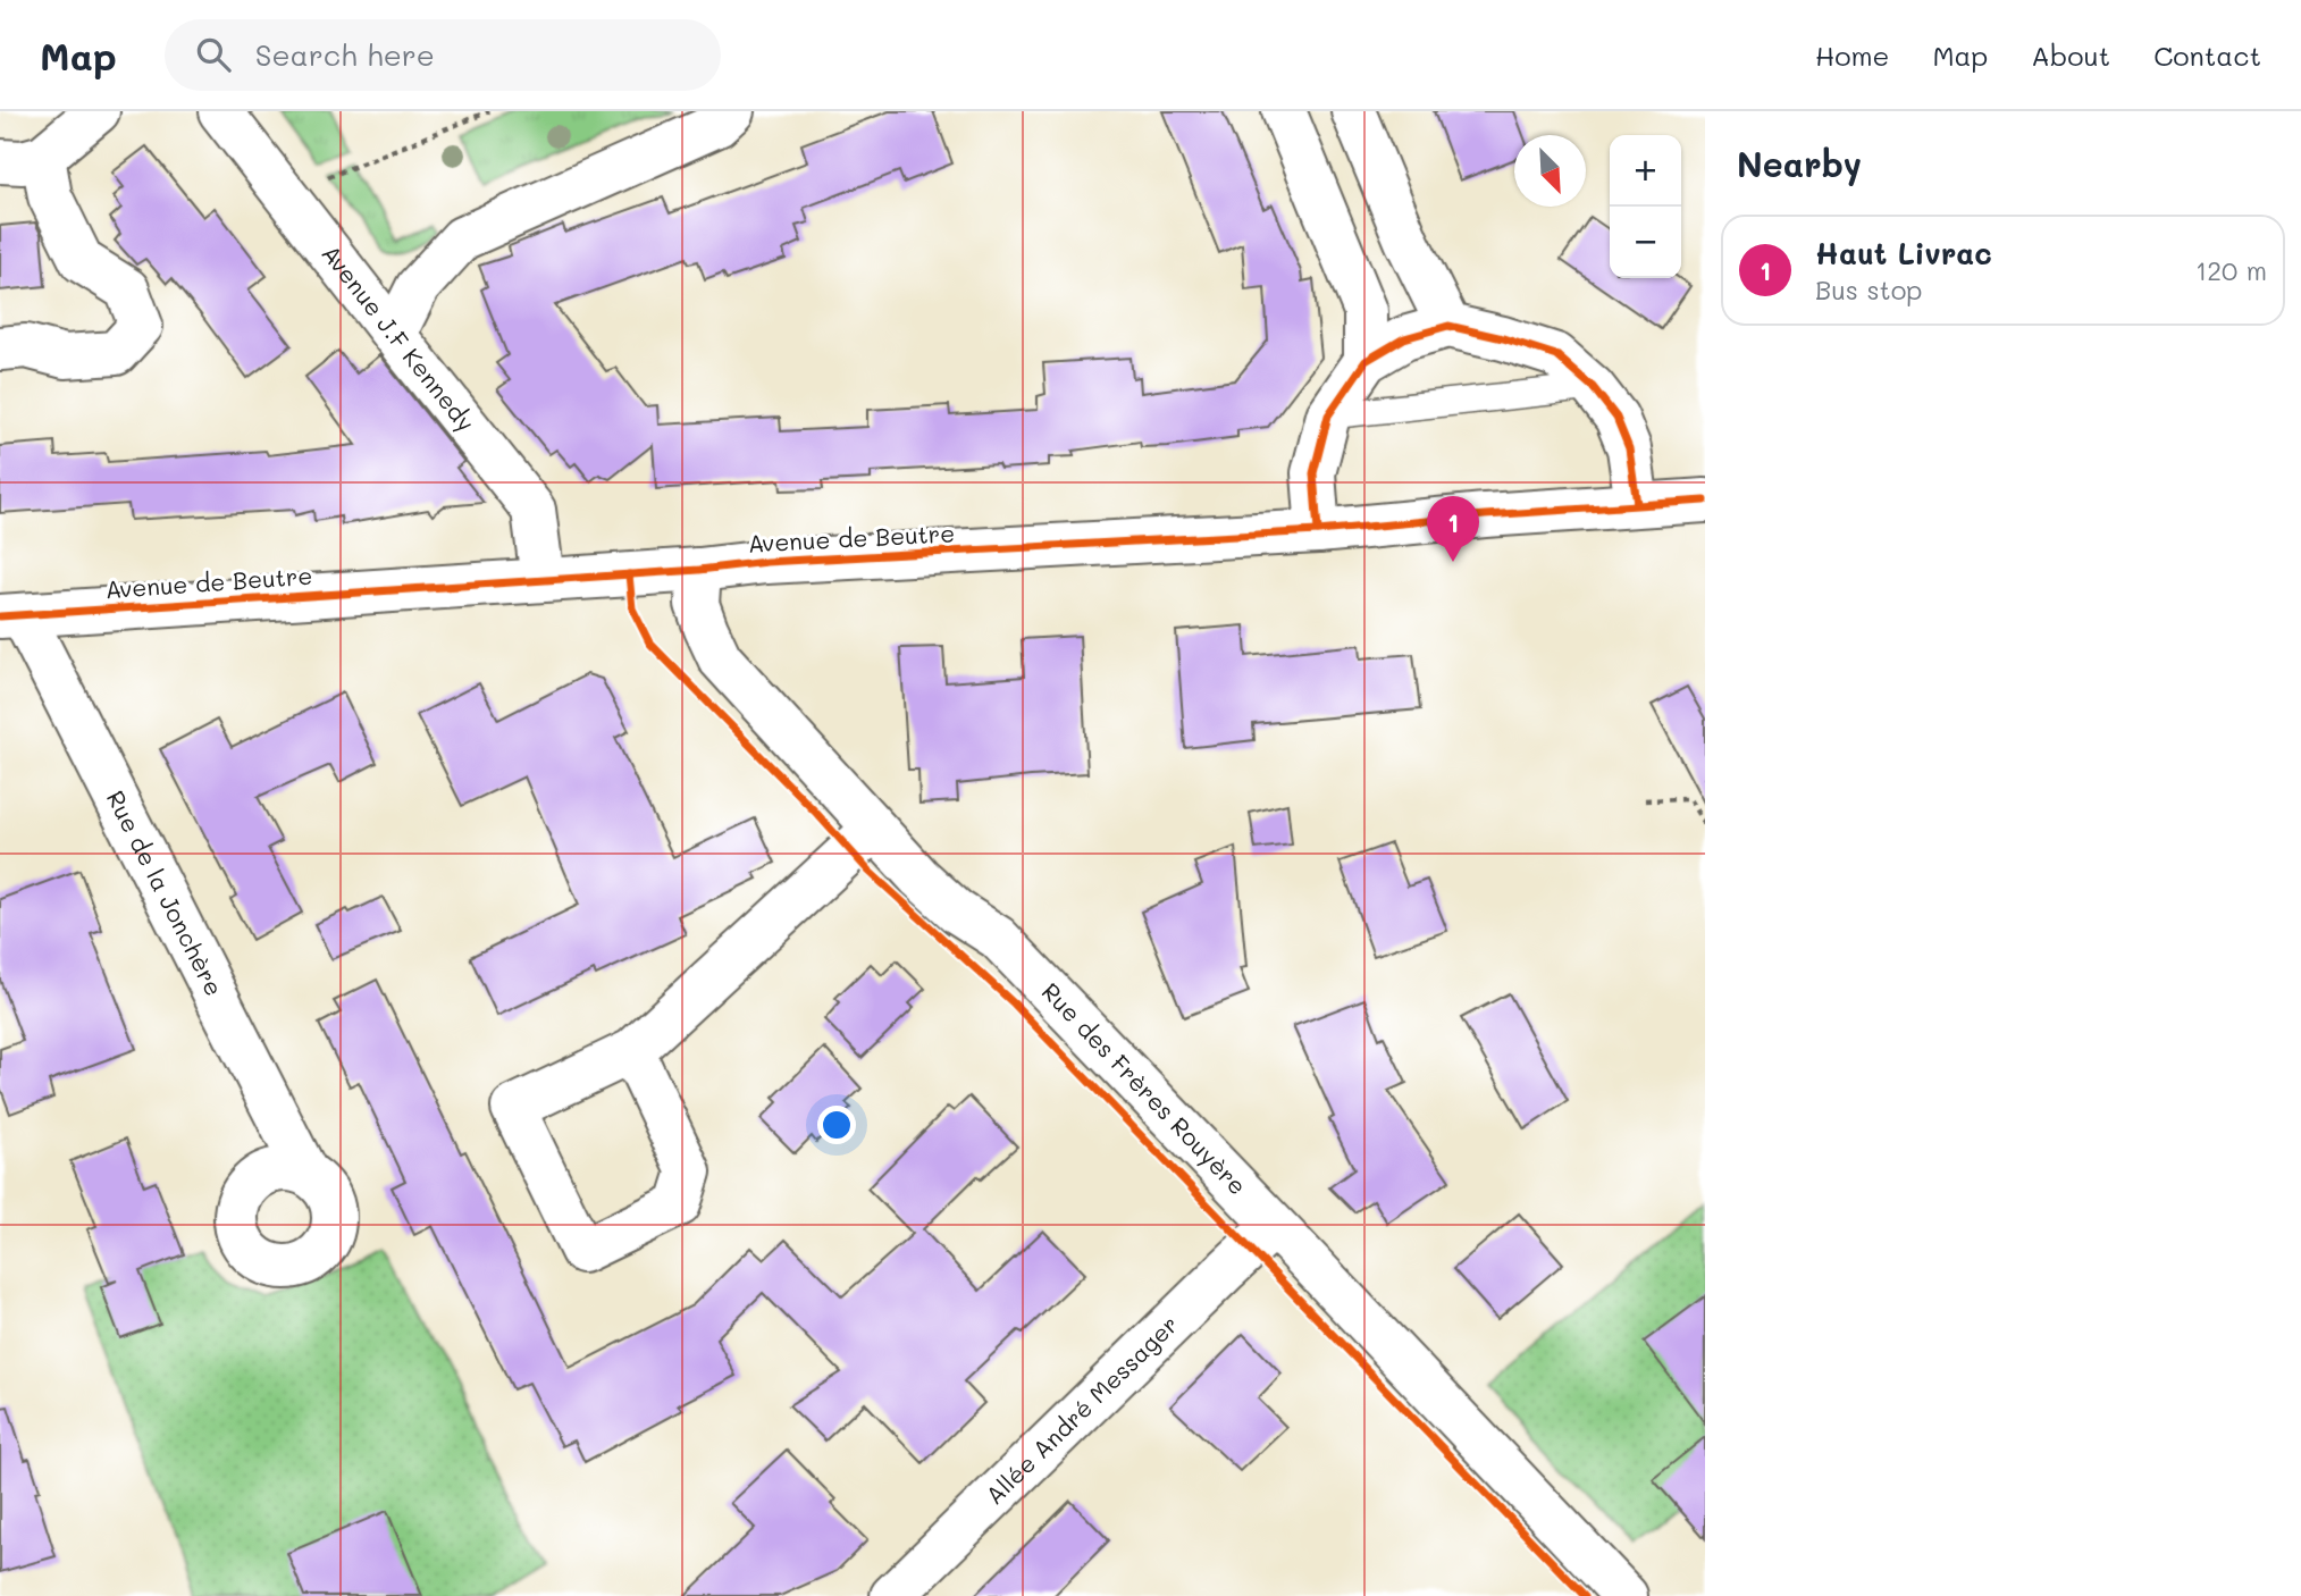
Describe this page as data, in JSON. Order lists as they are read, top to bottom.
{
  "streets": {
    "street": [
      "Avenue J.F Kennedy",
      "Avenue de Beutre",
      "Rue de la Jonchère",
      "Rue des Frères Rouyère",
      "Allée André Messager"
    ]
  },
  "crossings": [
    ["Avenue J.F Kennedy", "Avenue de Beutre"],
    ["Avenue de Beutre", "Rue de la Jonchère"],
    ["Avenue de Beutre", "Rue des Frères Rouyère"],
    ["Rue des Frères Rouyère", "Allée André Messager"]
  ],
  "north": "bottom right",
  "page": {
    "header": "Map",
    "search": "Search here",
    "nav": [
      "Home",
      "Map",
      "About",
      "Contact"
    ],
    "heading": "Nearby",
    "map_buttons": ["+", "−"],
    "list": [
      {
        "mark": "1",
        "name": "Haut Livrac",
        "note": "Bus stop",
        "value": "120 m"
      }
    ],
    "pins": "1"
  }
}
